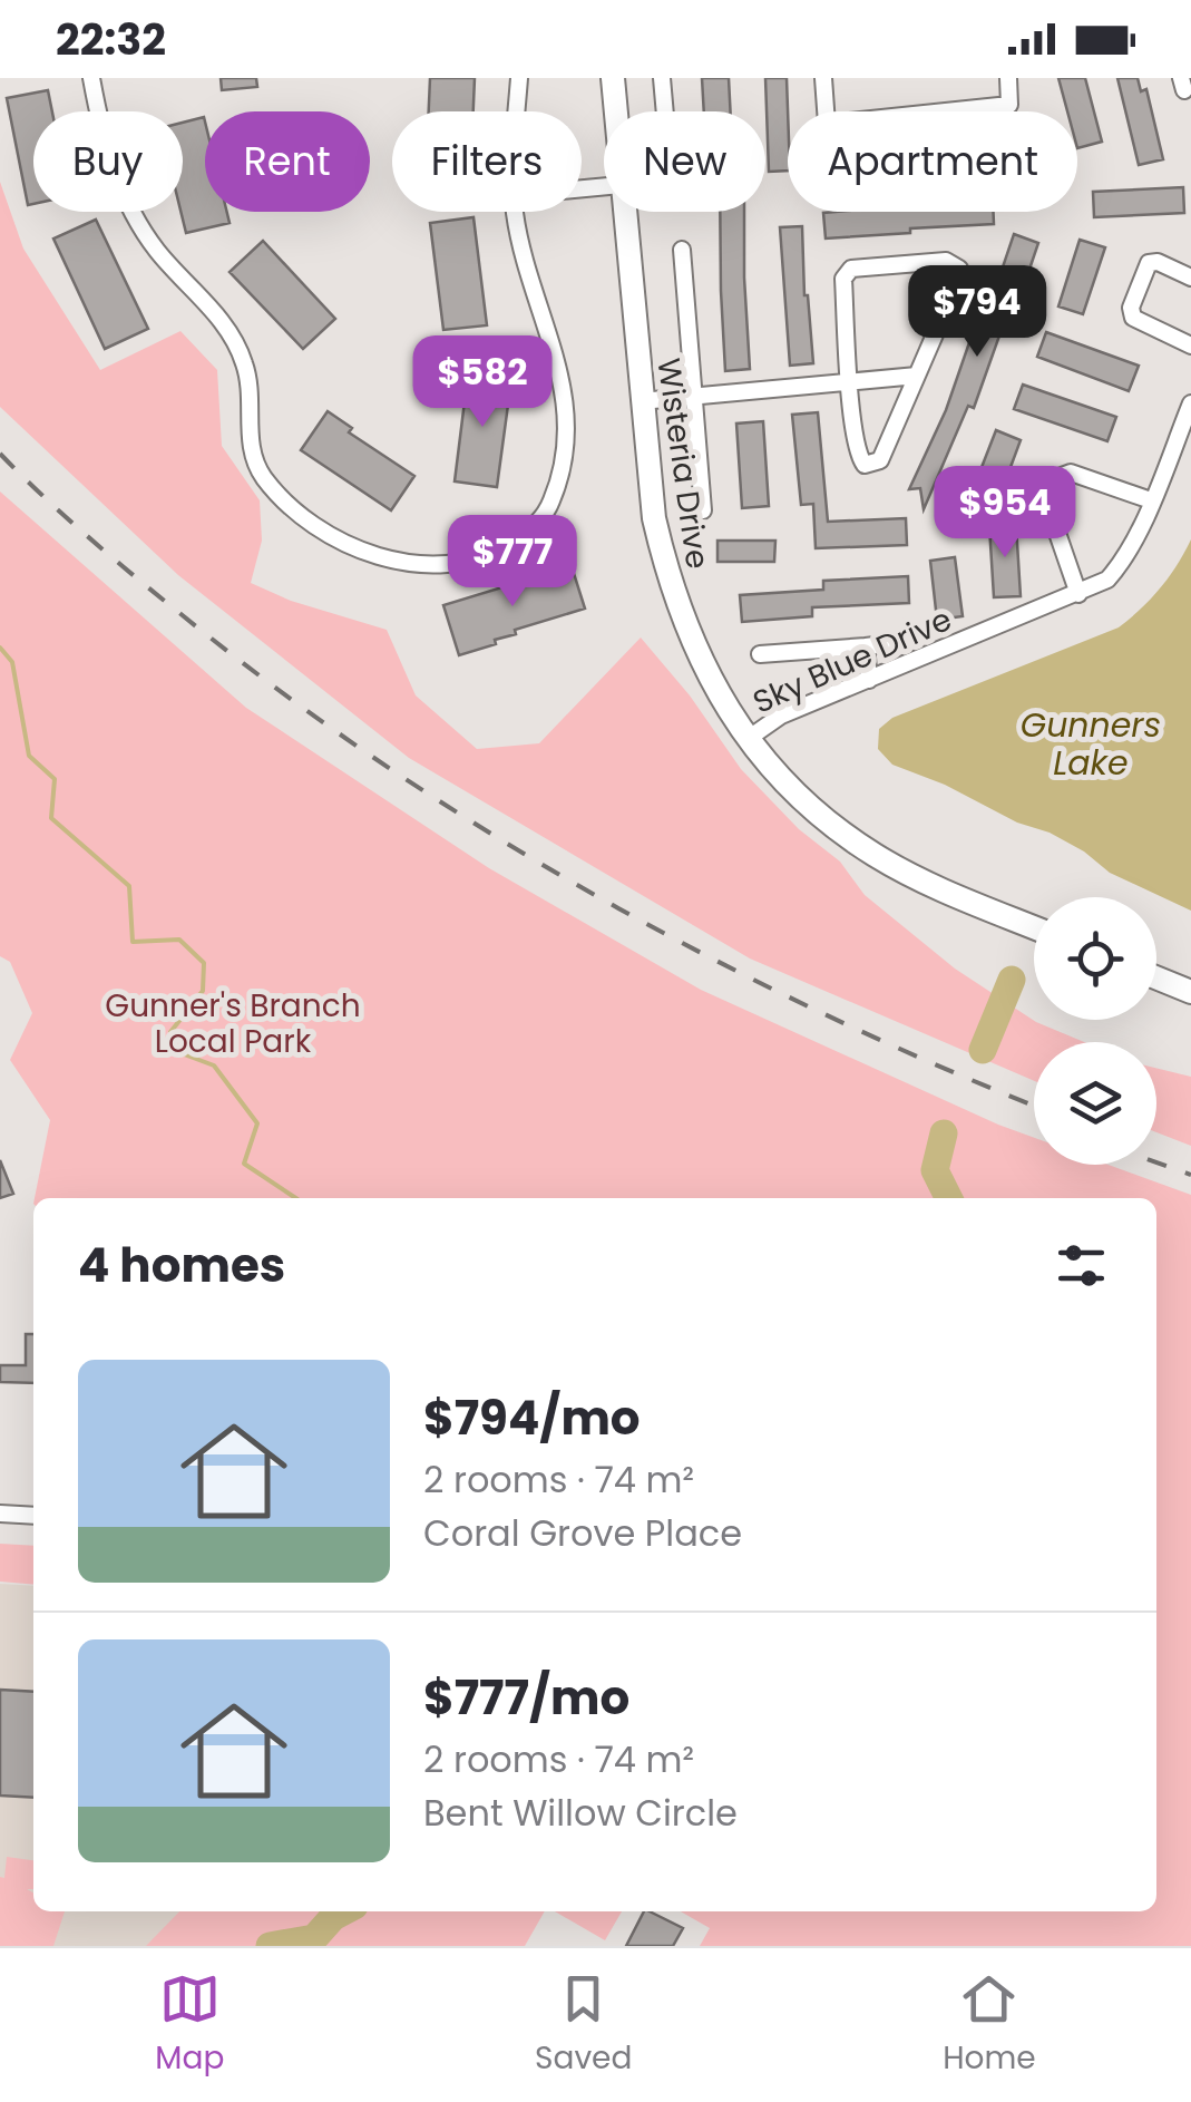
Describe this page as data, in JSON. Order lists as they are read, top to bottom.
{
  "streets": {
    "street": ["Wisteria Drive", "Sky Blue Drive"]
  },
  "crossings": [
    ["Wisteria Drive", "Sky Blue Drive"]
  ],
  "water": ["Gunners Lake"],
  "parks": ["Gunner's Branch Local Park"],
  "page": {
    "status": "22:32",
    "chip": [
      "Buy",
      "Rent",
      "Filters",
      "New",
      "Apartment"
    ],
    "price": [
      "$794",
      "$582",
      "$954",
      "$777"
    ],
    "heading": "4 homes",
    "list": [
      {
        "name": "$794/mo",
        "note": "2 rooms · 74 m² · Coral Grove Place"
      },
      {
        "name": "$777/mo",
        "note": "2 rooms · 74 m² · Bent Willow Circle"
      }
    ],
    "tabs": ["Map", "Saved", "Home"]
  }
}
